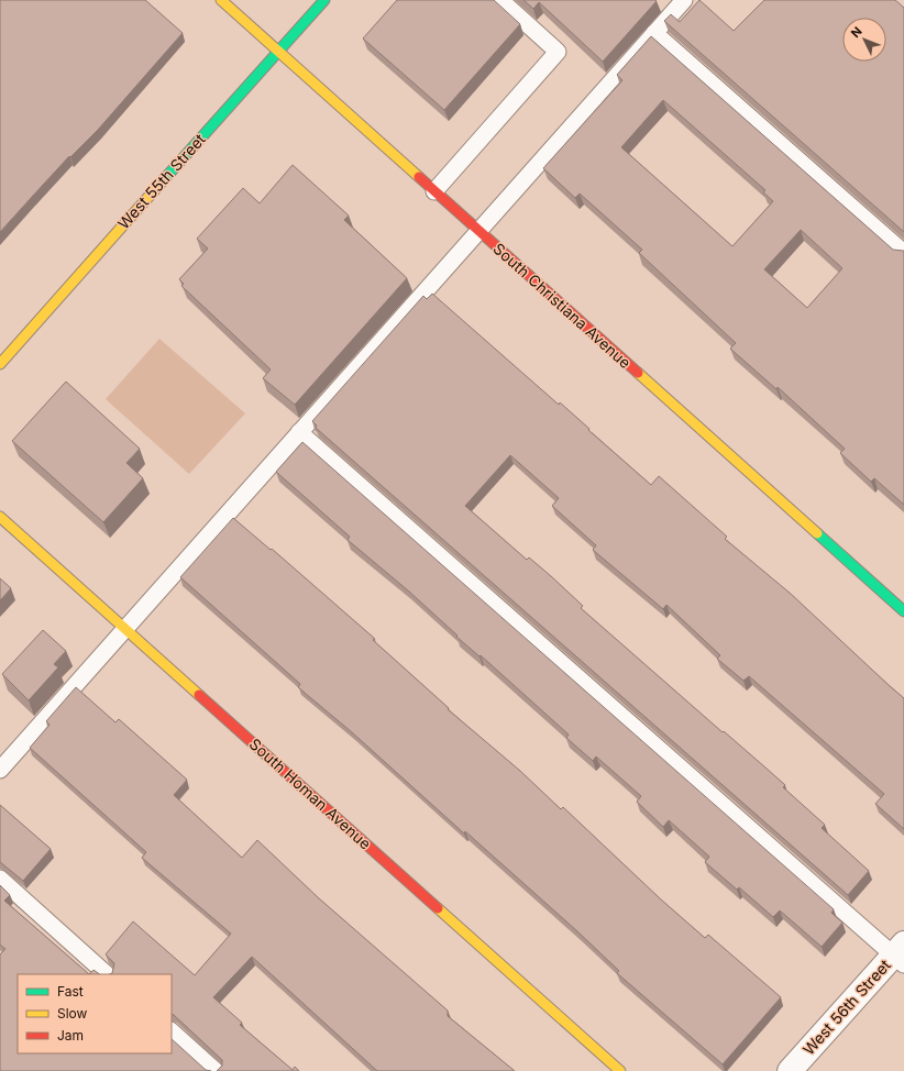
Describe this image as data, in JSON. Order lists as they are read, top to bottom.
{
  "streets": {
    "street": [
      "West 55th Street",
      "South Christiana Avenue",
      "South Homan Avenue",
      "West 56th Street"
    ]
  },
  "crossings": [
    ["West 55th Street", "South Christiana Avenue"]
  ],
  "legend": ["Fast", "Slow", "Jam"],
  "north": "top left"
}
